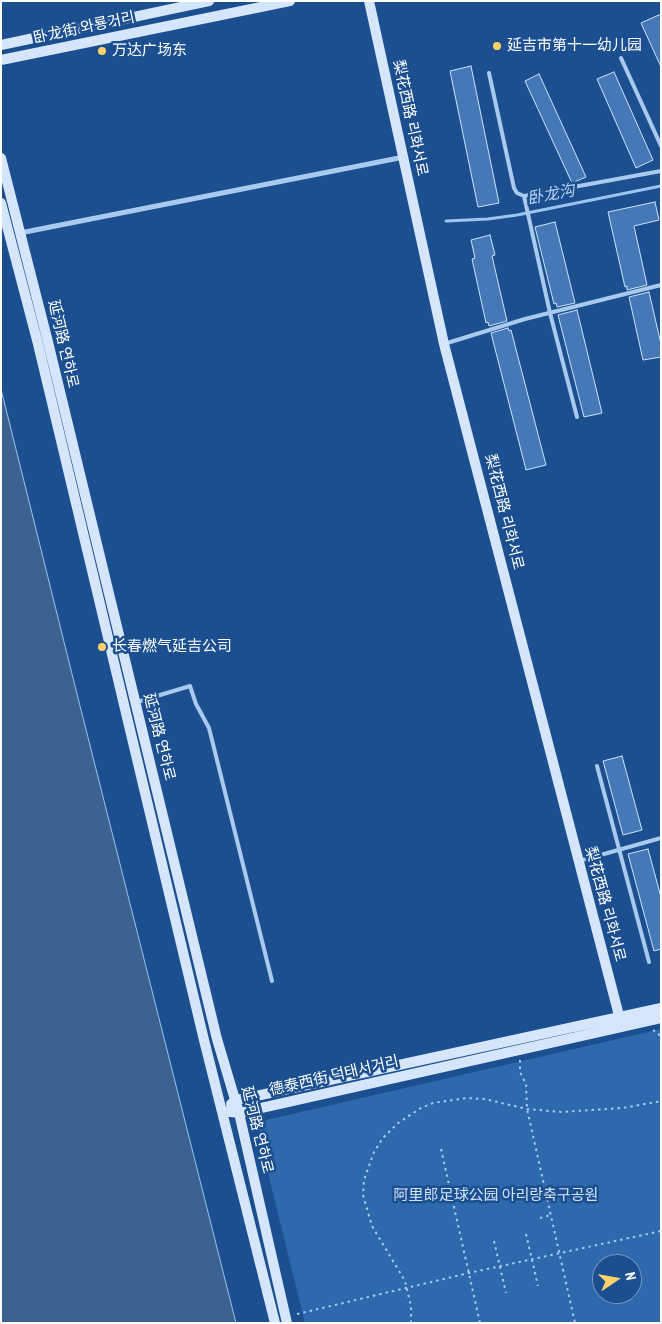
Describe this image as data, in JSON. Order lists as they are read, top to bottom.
{
  "streets": {
    "street": [
      "卧龙街 와룡거리",
      "梨花西路 리화서로",
      "延河路 연하로",
      "德泰西街 덕태서거리"
    ]
  },
  "crossings": [
    ["梨花西路 리화서로", "德泰西街 덕태서거리"],
    ["延河路 연하로", "德泰西街 덕태서거리"]
  ],
  "water": ["卧龙沟"],
  "parks": ["阿里郎足球公园 아리랑축구공원"],
  "places": ["延吉市第十一幼儿园", "万达广场东", "长春燃气延吉公司"],
  "north": "right"
}
